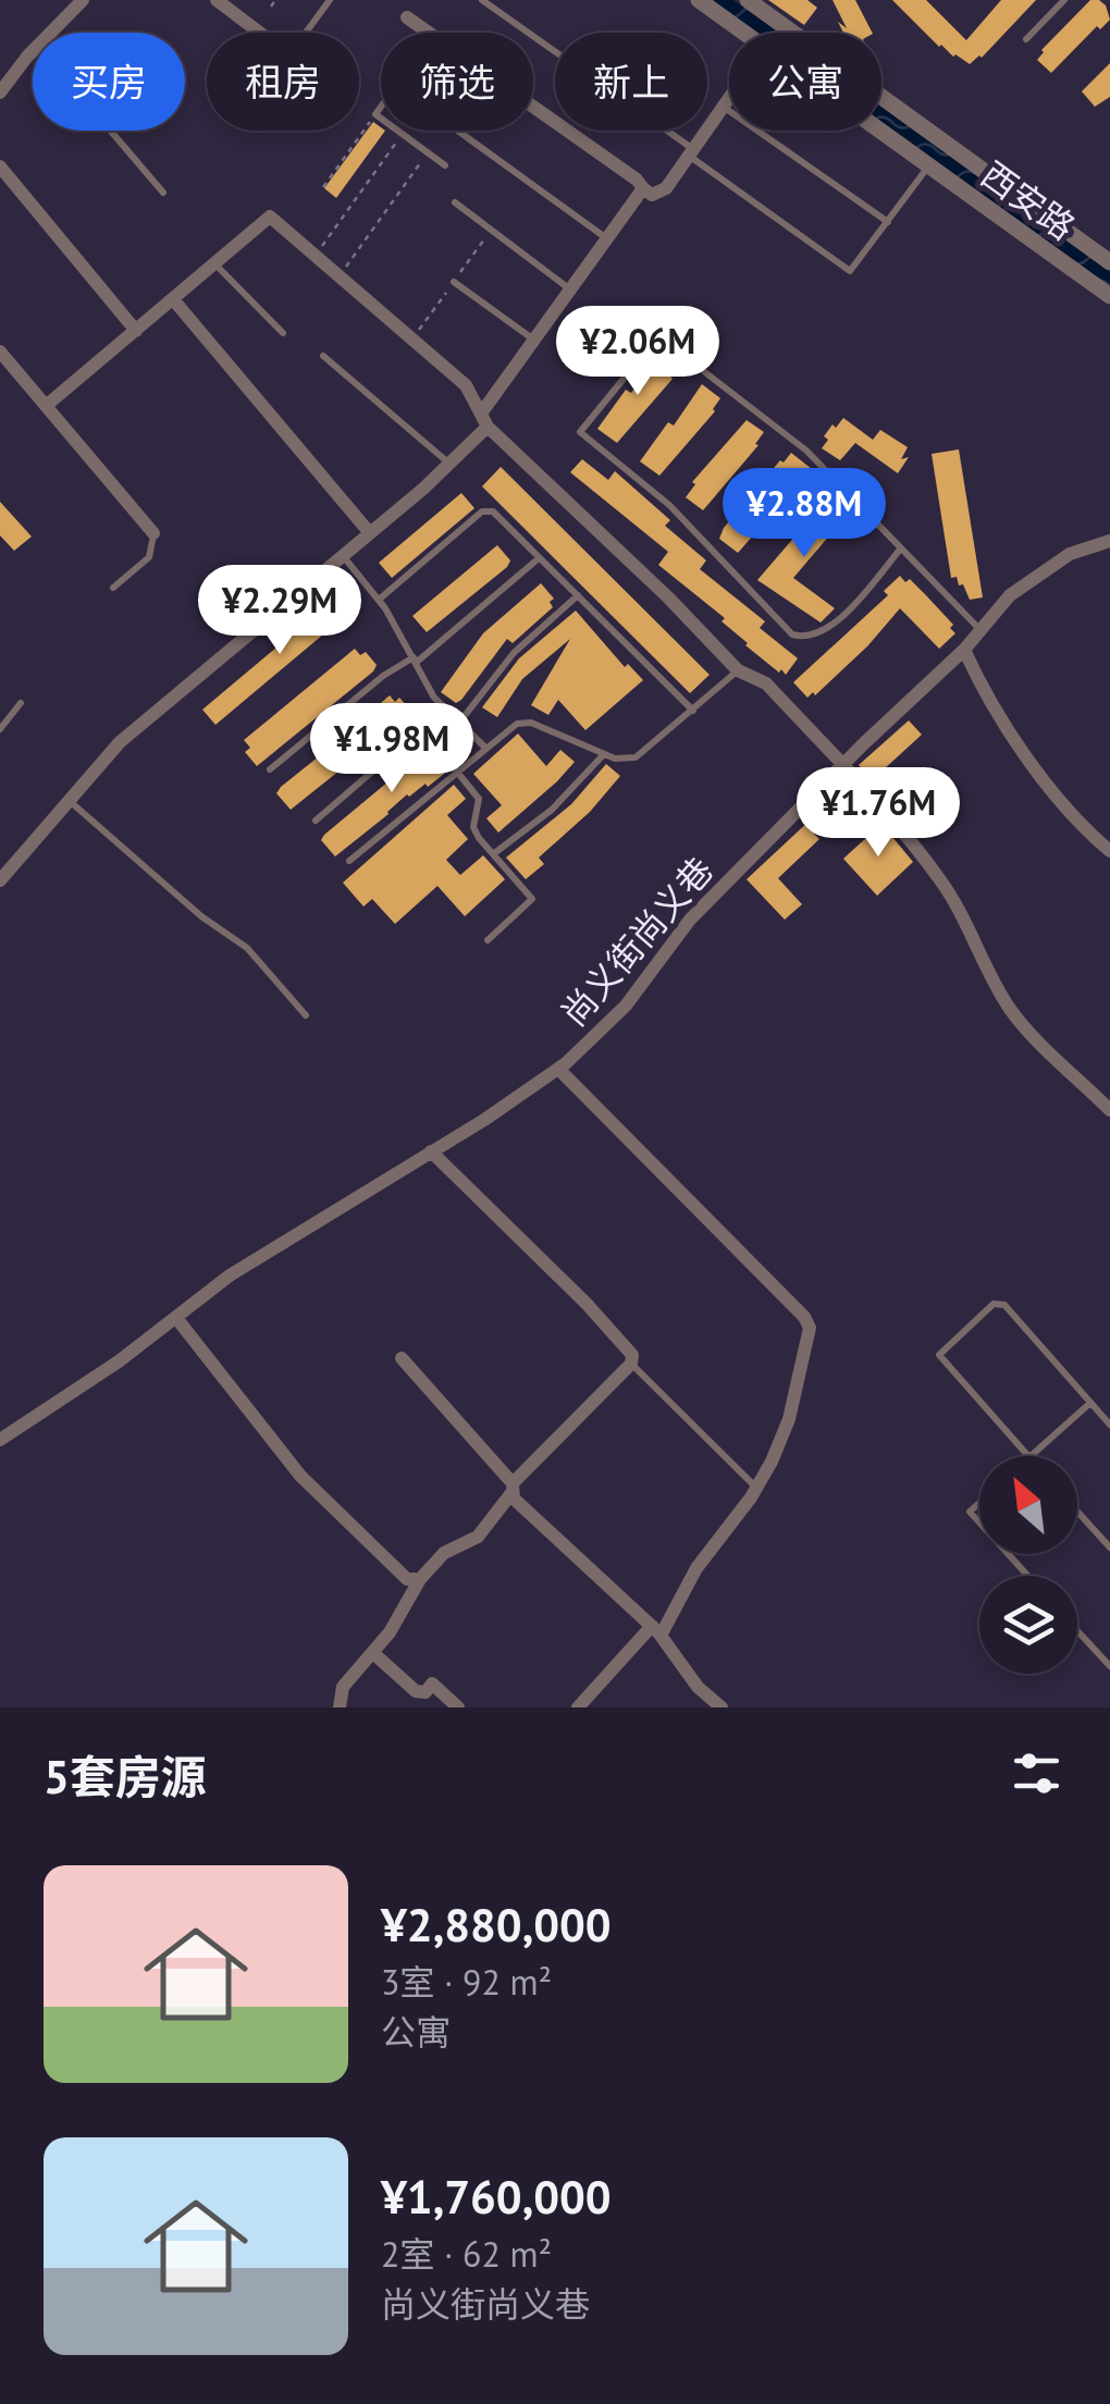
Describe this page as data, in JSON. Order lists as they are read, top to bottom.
{
  "streets": {
    "street": ["西安路", "尚义街尚义巷"]
  },
  "north": "top left",
  "page": {
    "chip": [
      "买房",
      "租房",
      "筛选",
      "新上",
      "公寓"
    ],
    "price": [
      "¥2.06M",
      "¥2.88M",
      "¥2.29M",
      "¥1.98M",
      "¥1.76M"
    ],
    "heading": "5套房源",
    "list": [
      {
        "name": "¥2,880,000",
        "note": "3室 · 92 m² · 公寓"
      },
      {
        "name": "¥1,760,000",
        "note": "2室 · 62 m² · 尚义街尚义巷"
      }
    ]
  }
}
